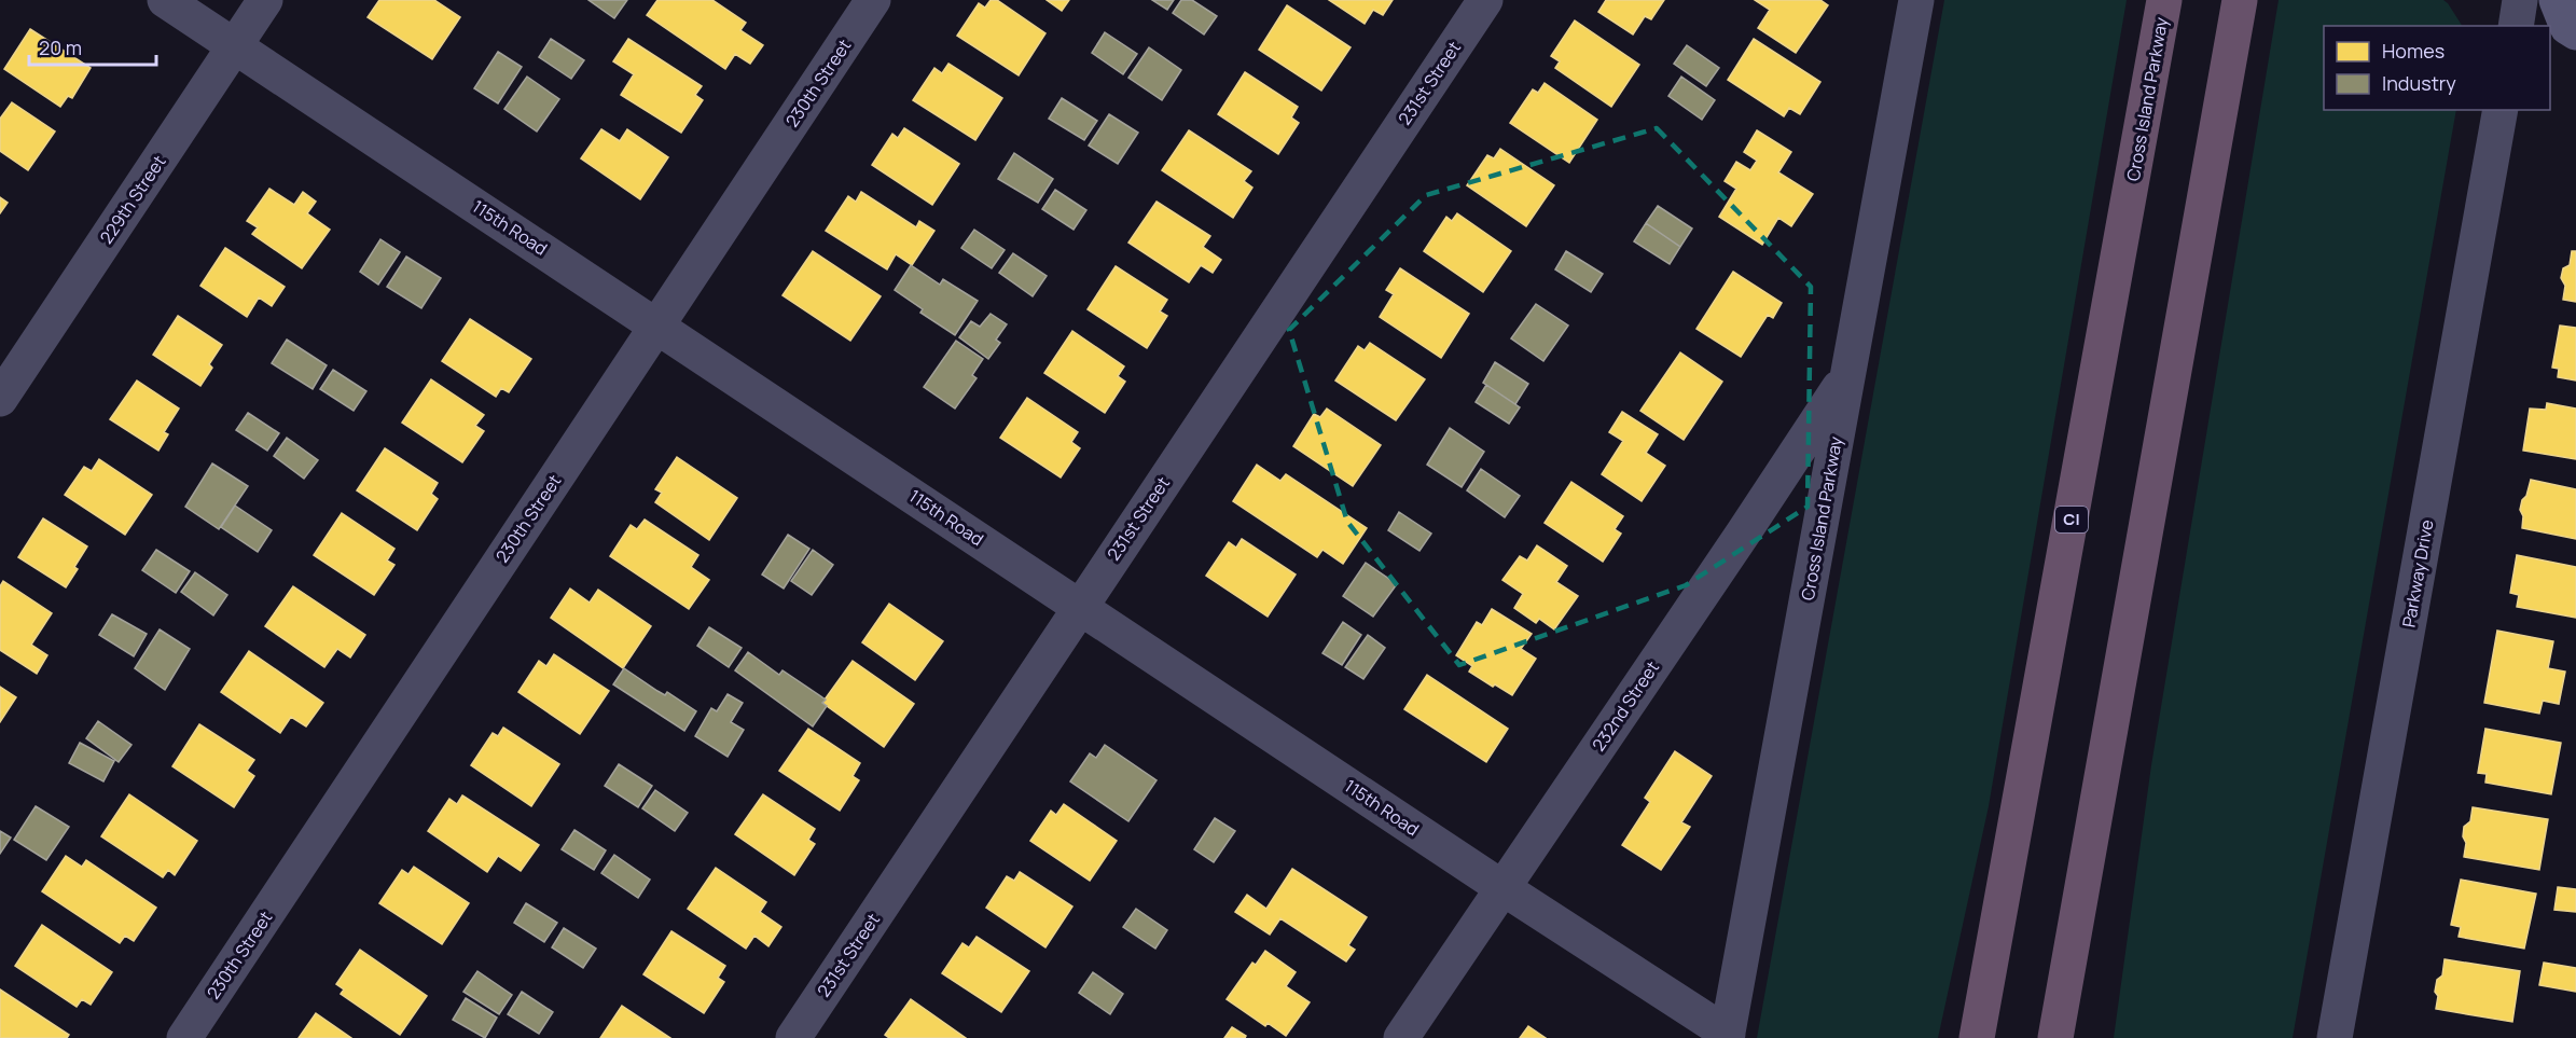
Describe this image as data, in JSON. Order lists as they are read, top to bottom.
{
  "streets": {
    "highway": ["Cross Island Parkway", "CI"],
    "street": [
      "230th Street",
      "231st Street",
      "229th Street",
      "115th Road",
      "Parkway Drive",
      "232nd Street"
    ]
  },
  "crossings": [
    ["230th Street", "115th Road"],
    ["231st Street", "115th Road"],
    ["Cross Island Parkway", "115th Road"],
    ["Cross Island Parkway", "232nd Street"],
    ["229th Street", "115th Road"],
    ["115th Road", "232nd Street"]
  ],
  "legend": ["Homes", "Industry"],
  "scale_bar": "20 m"
}
